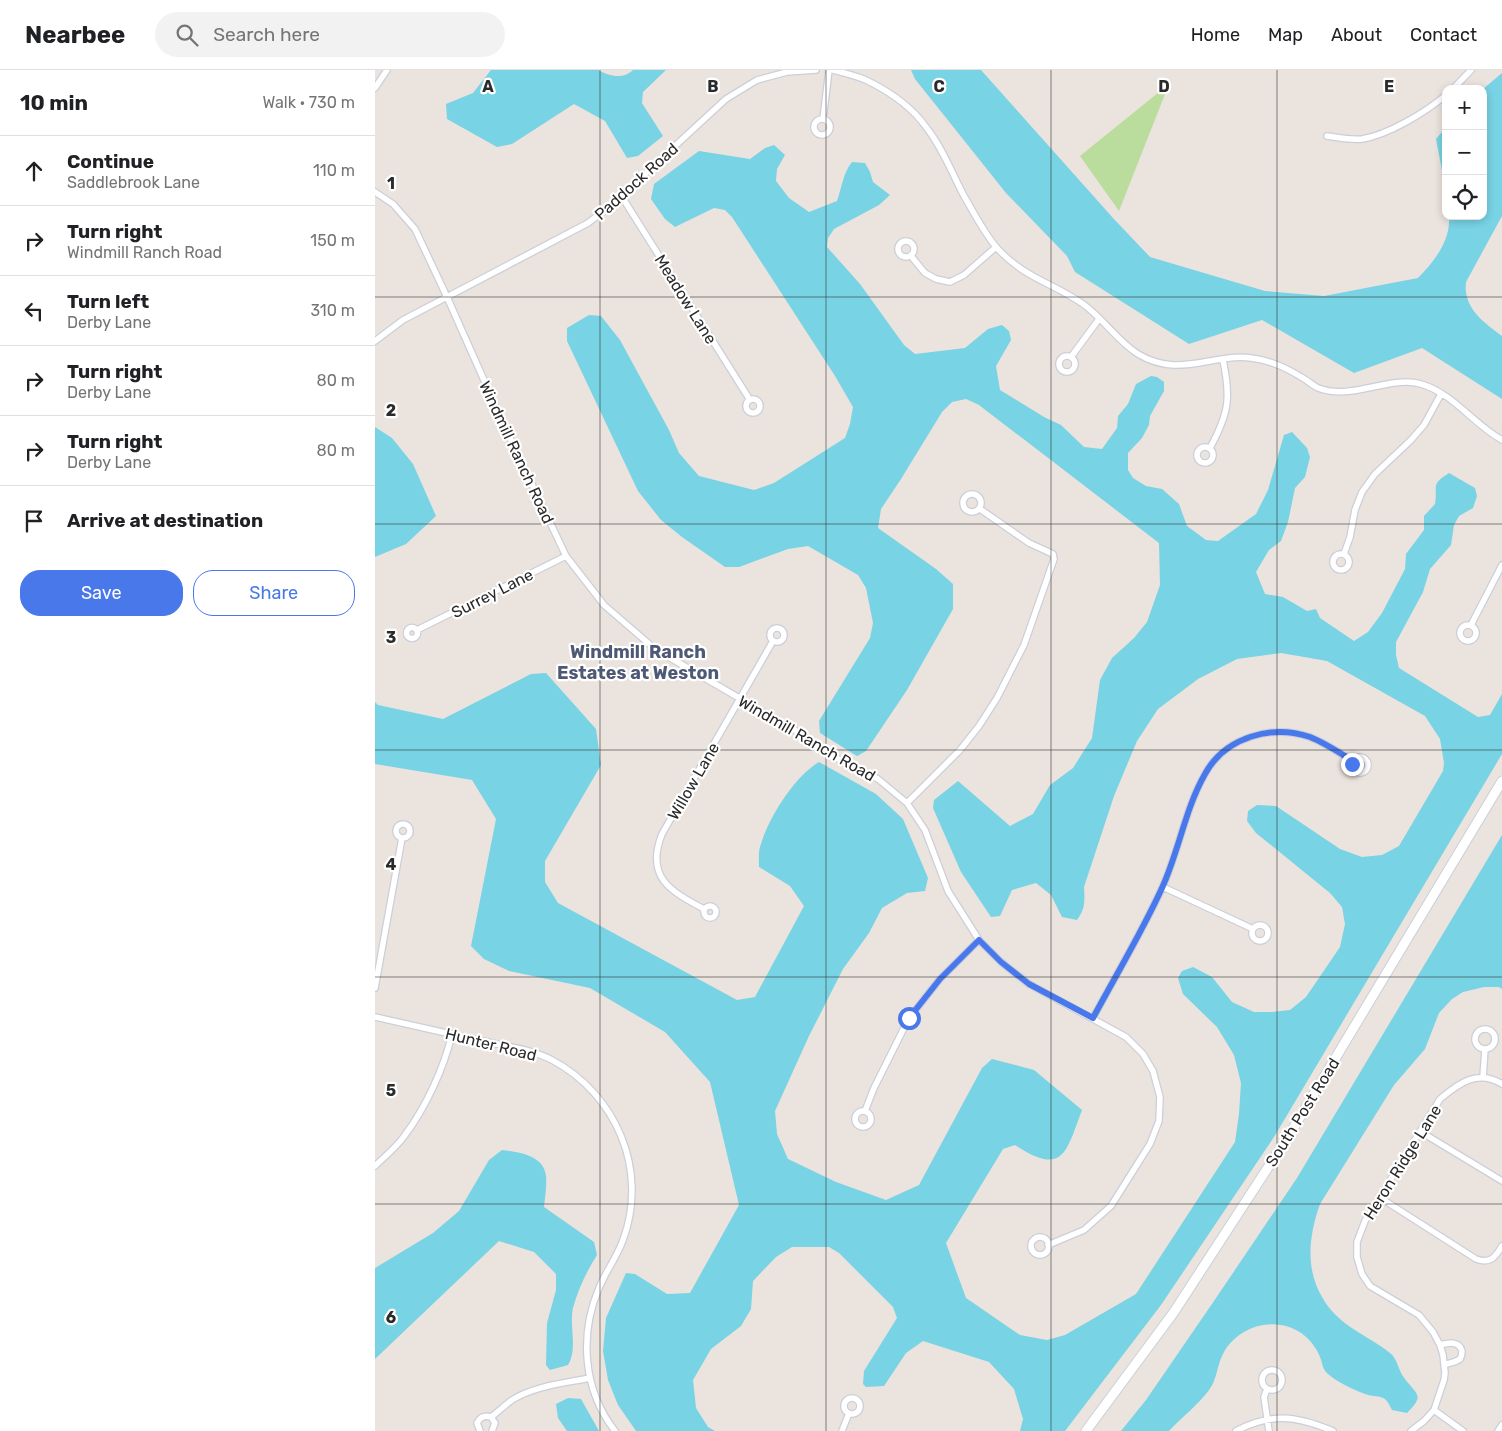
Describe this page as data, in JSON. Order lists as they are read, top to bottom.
{
  "streets": {
    "street": [
      "Paddock Road",
      "Meadow Lane",
      "Windmill Ranch Road",
      "Surrey Lane",
      "Willow Lane",
      "Hunter Road",
      "South Post Road",
      "Heron Ridge Lane"
    ]
  },
  "crossings": [
    ["Paddock Road", "Meadow Lane"],
    ["Paddock Road", "Windmill Ranch Road"],
    ["Windmill Ranch Road", "Surrey Lane"],
    ["Windmill Ranch Road", "Willow Lane"]
  ],
  "districts": ["Windmill Ranch Estates at Weston"],
  "page": {
    "header": "Nearbee",
    "search": "Search here",
    "nav": [
      "Home",
      "Map",
      "About",
      "Contact"
    ],
    "heading": ["10 min", "Walk · 730 m"],
    "map_buttons": ["+", "−"],
    "list": [
      ["Continue", "Saddlebrook Lane", "110 m"],
      ["Turn right", "Windmill Ranch Road", "150 m"],
      ["Turn left", "Derby Lane", "310 m"],
      ["Turn right", "Derby Lane", "80 m"],
      ["Turn right", "Derby Lane", "80 m"],
      "Arrive at destination"
    ],
    "buttons": ["Save", "Share"]
  },
  "grid": {
    "columns": [
      "A",
      "B",
      "C",
      "D",
      "E"
    ],
    "rows": [
      "1",
      "2",
      "3",
      "4",
      "5",
      "6"
    ]
  }
}
